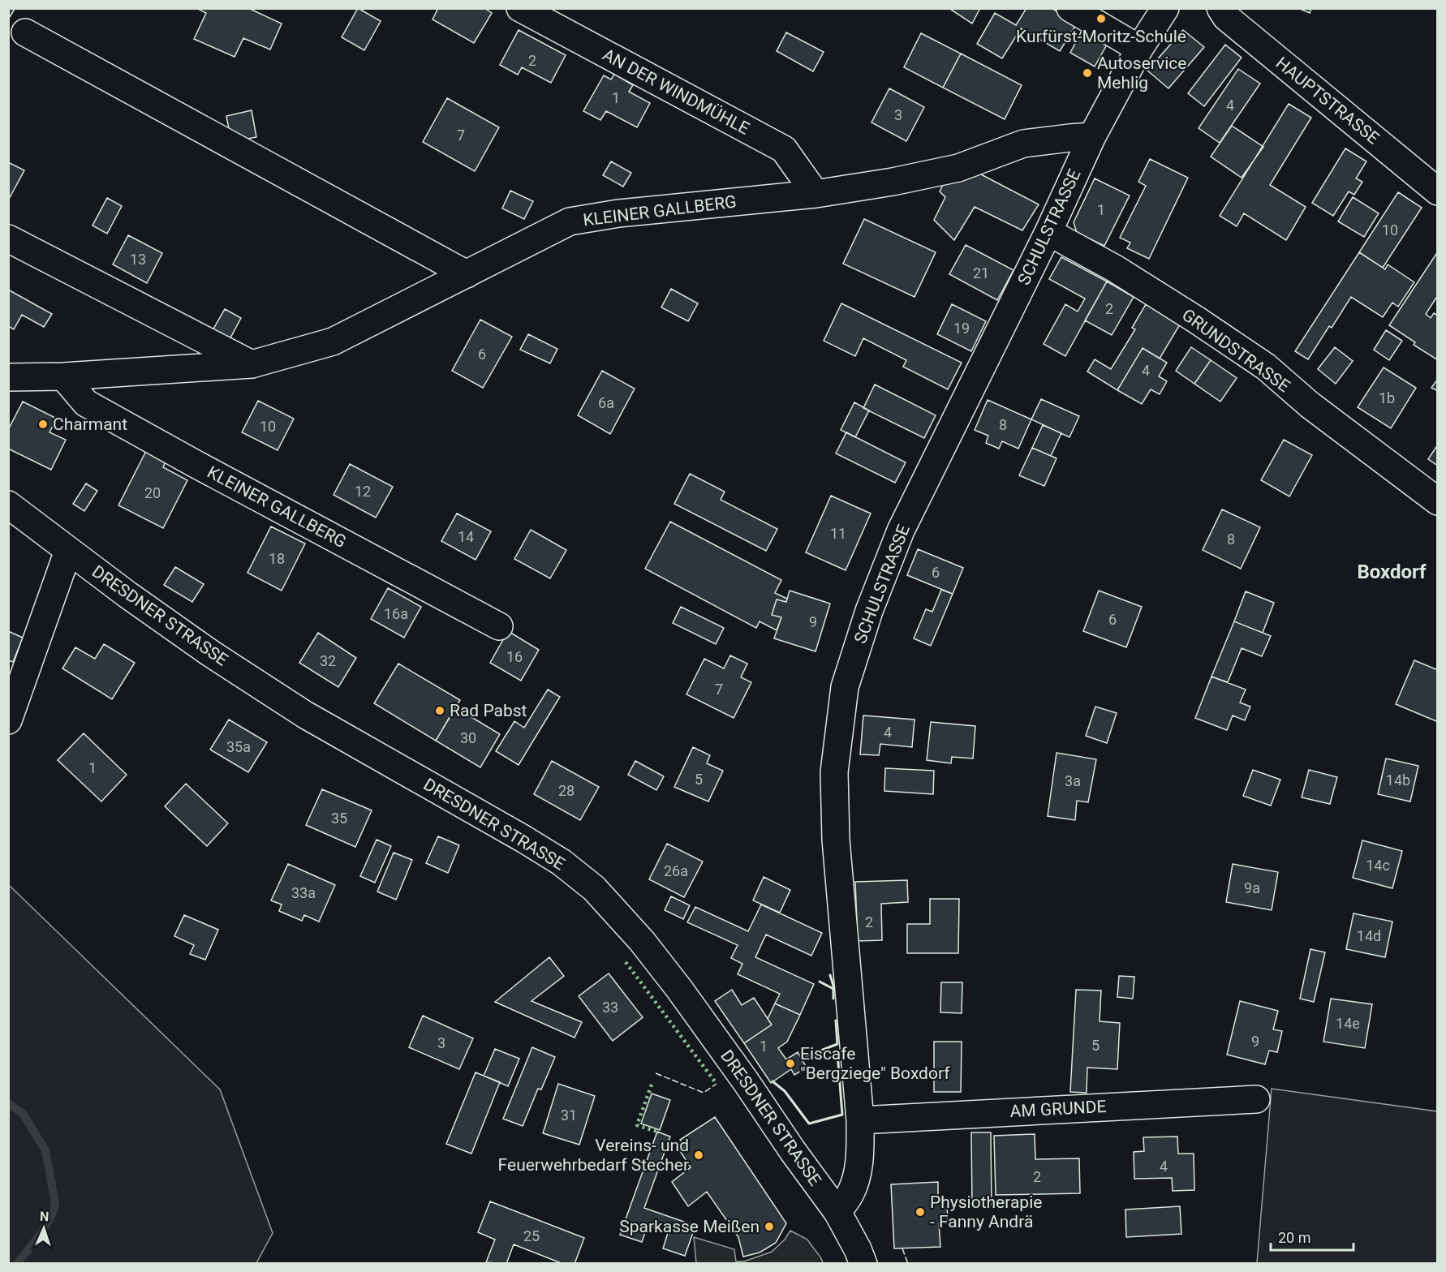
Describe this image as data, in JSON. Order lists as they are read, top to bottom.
{
  "streets": {
    "street": [
      "AN DER WINDMÜHLE",
      "HAUPTSTRASSE",
      "KLEINER GALLBERG",
      "SCHULSTRASSE",
      "GRUNDSTRASSE",
      "DRESDNER STRASSE",
      "AM GRUNDE"
    ]
  },
  "crossings": [
    ["AN DER WINDMÜHLE", "KLEINER GALLBERG"],
    ["KLEINER GALLBERG", "SCHULSTRASSE"],
    ["SCHULSTRASSE", "GRUNDSTRASSE"],
    ["SCHULSTRASSE", "DRESDNER STRASSE"],
    ["SCHULSTRASSE", "AM GRUNDE"]
  ],
  "districts": ["Boxdorf"],
  "places": [
    "Kurfürst-Moritz-Schule",
    "Autoservice Mehlig",
    "Charmant",
    "Rad Pabst",
    "Eiscafe \"Bergziege\" Boxdorf",
    "Vereins- und Feuerwehrbedarf Stecher",
    "Physiotherapie - Fanny Andrä",
    "Sparkasse Meißen"
  ],
  "house_numbers": [
    "2",
    "1",
    "4",
    "3",
    "7",
    "1",
    "10",
    "13",
    "21",
    "2",
    "19",
    "6",
    "4",
    "1b",
    "6a",
    "8",
    "10",
    "12",
    "20",
    "11",
    "14",
    "8",
    "18",
    "6",
    "16a",
    "6",
    "9",
    "16",
    "32",
    "7",
    "4",
    "30",
    "35a",
    "1",
    "5",
    "14b",
    "3a",
    "28",
    "35",
    "14c",
    "26a",
    "9a",
    "33a",
    "2",
    "14d",
    "33",
    "14e",
    "9",
    "3",
    "5",
    "1",
    "31",
    "4",
    "2",
    "25"
  ],
  "scale_bar": "20 m",
  "north": "top"
}
